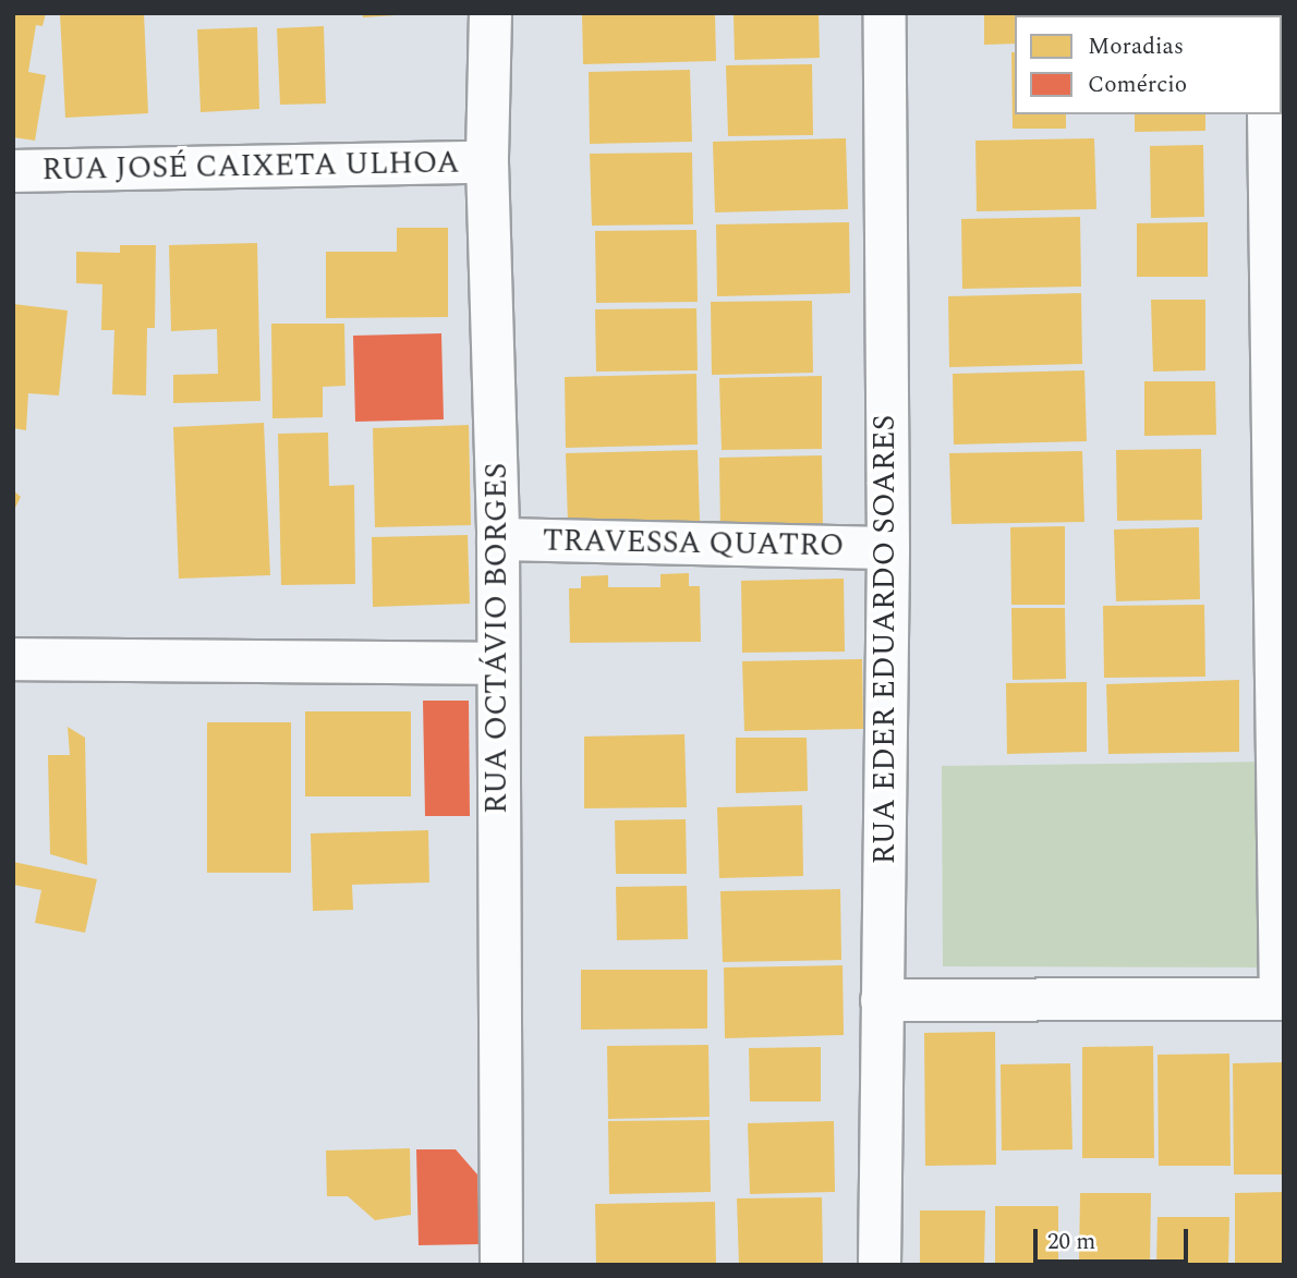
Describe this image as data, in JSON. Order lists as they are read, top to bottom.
{
  "streets": {
    "street": [
      "RUA JOSÉ CAIXETA ULHOA",
      "TRAVESSA QUATRO",
      "RUA OCTÁVIO BORGES",
      "RUA EDER EDUARDO SOARES"
    ]
  },
  "crossings": [
    ["RUA JOSÉ CAIXETA ULHOA", "RUA OCTÁVIO BORGES"],
    ["TRAVESSA QUATRO", "RUA OCTÁVIO BORGES"],
    ["TRAVESSA QUATRO", "RUA EDER EDUARDO SOARES"]
  ],
  "legend": ["Moradias", "Comércio"],
  "scale_bar": "20 m"
}
